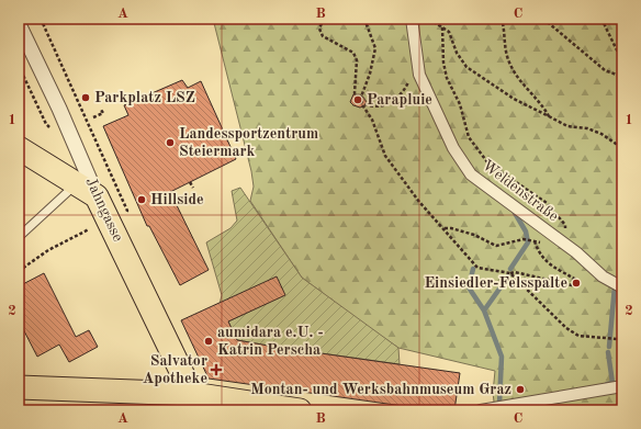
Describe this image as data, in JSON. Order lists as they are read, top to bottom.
{
  "streets": {
    "main road": ["Jahngasse"],
    "street": ["Weldenstraße"]
  },
  "places": {
    "other": [
      "Parkplatz LSZ",
      "Parapluie",
      "Landessportzentrum Steiermark",
      "Hillside",
      "Einsiedler-Felsspalte",
      "aumidara e.U. - Katrin Perscha",
      "Montan- und Werksbahnmuseum Graz"
    ],
    "health": ["Salvator Apotheke"]
  },
  "grid": {
    "columns": ["A", "B", "C"],
    "rows": ["1", "2"]
  }
}
